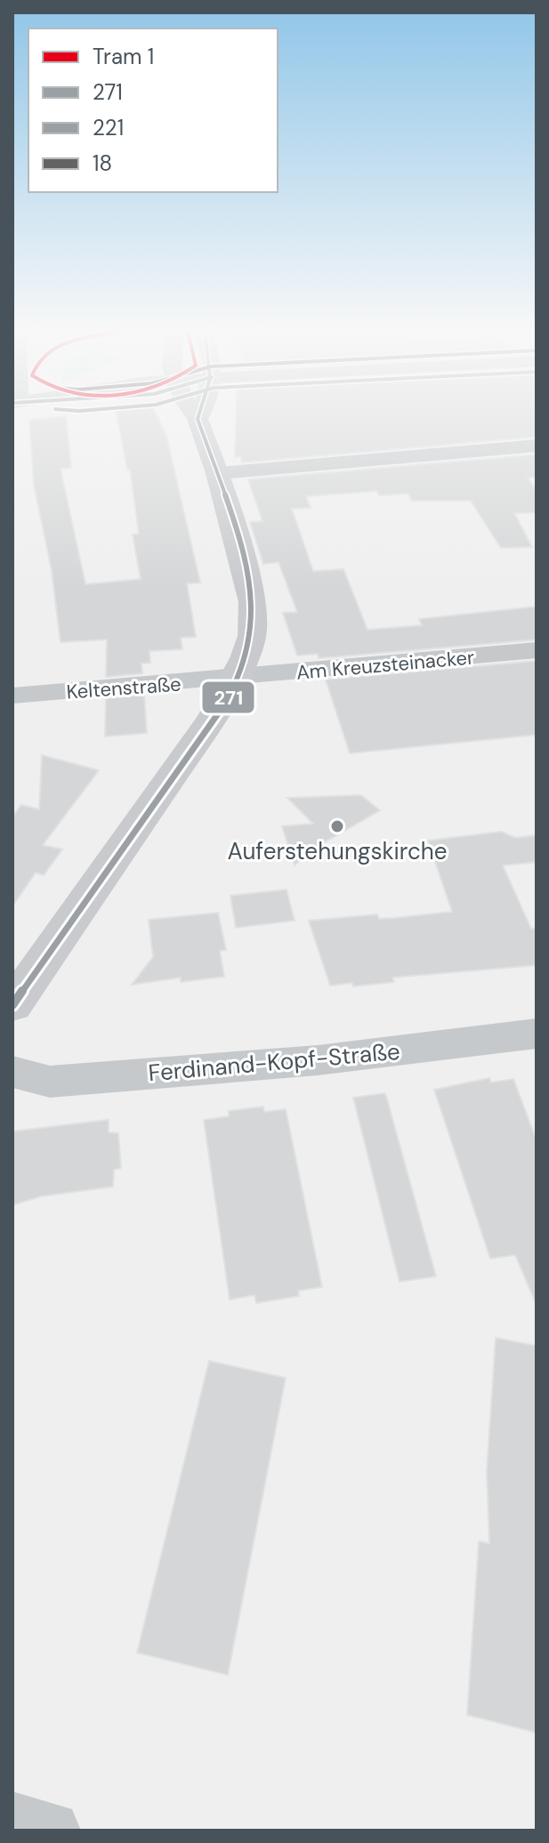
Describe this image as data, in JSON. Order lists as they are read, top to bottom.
{
  "streets": {
    "street": ["Am Kreuzsteinacker", "Keltenstraße", "Ferdinand-Kopf-Straße"]
  },
  "crossings": [
    ["Am Kreuzsteinacker", "Keltenstraße"]
  ],
  "places": ["Auferstehungskirche"],
  "lines": ["transit line 271"],
  "legend": [
    "Tram 1",
    "271",
    "221",
    "18"
  ]
}
